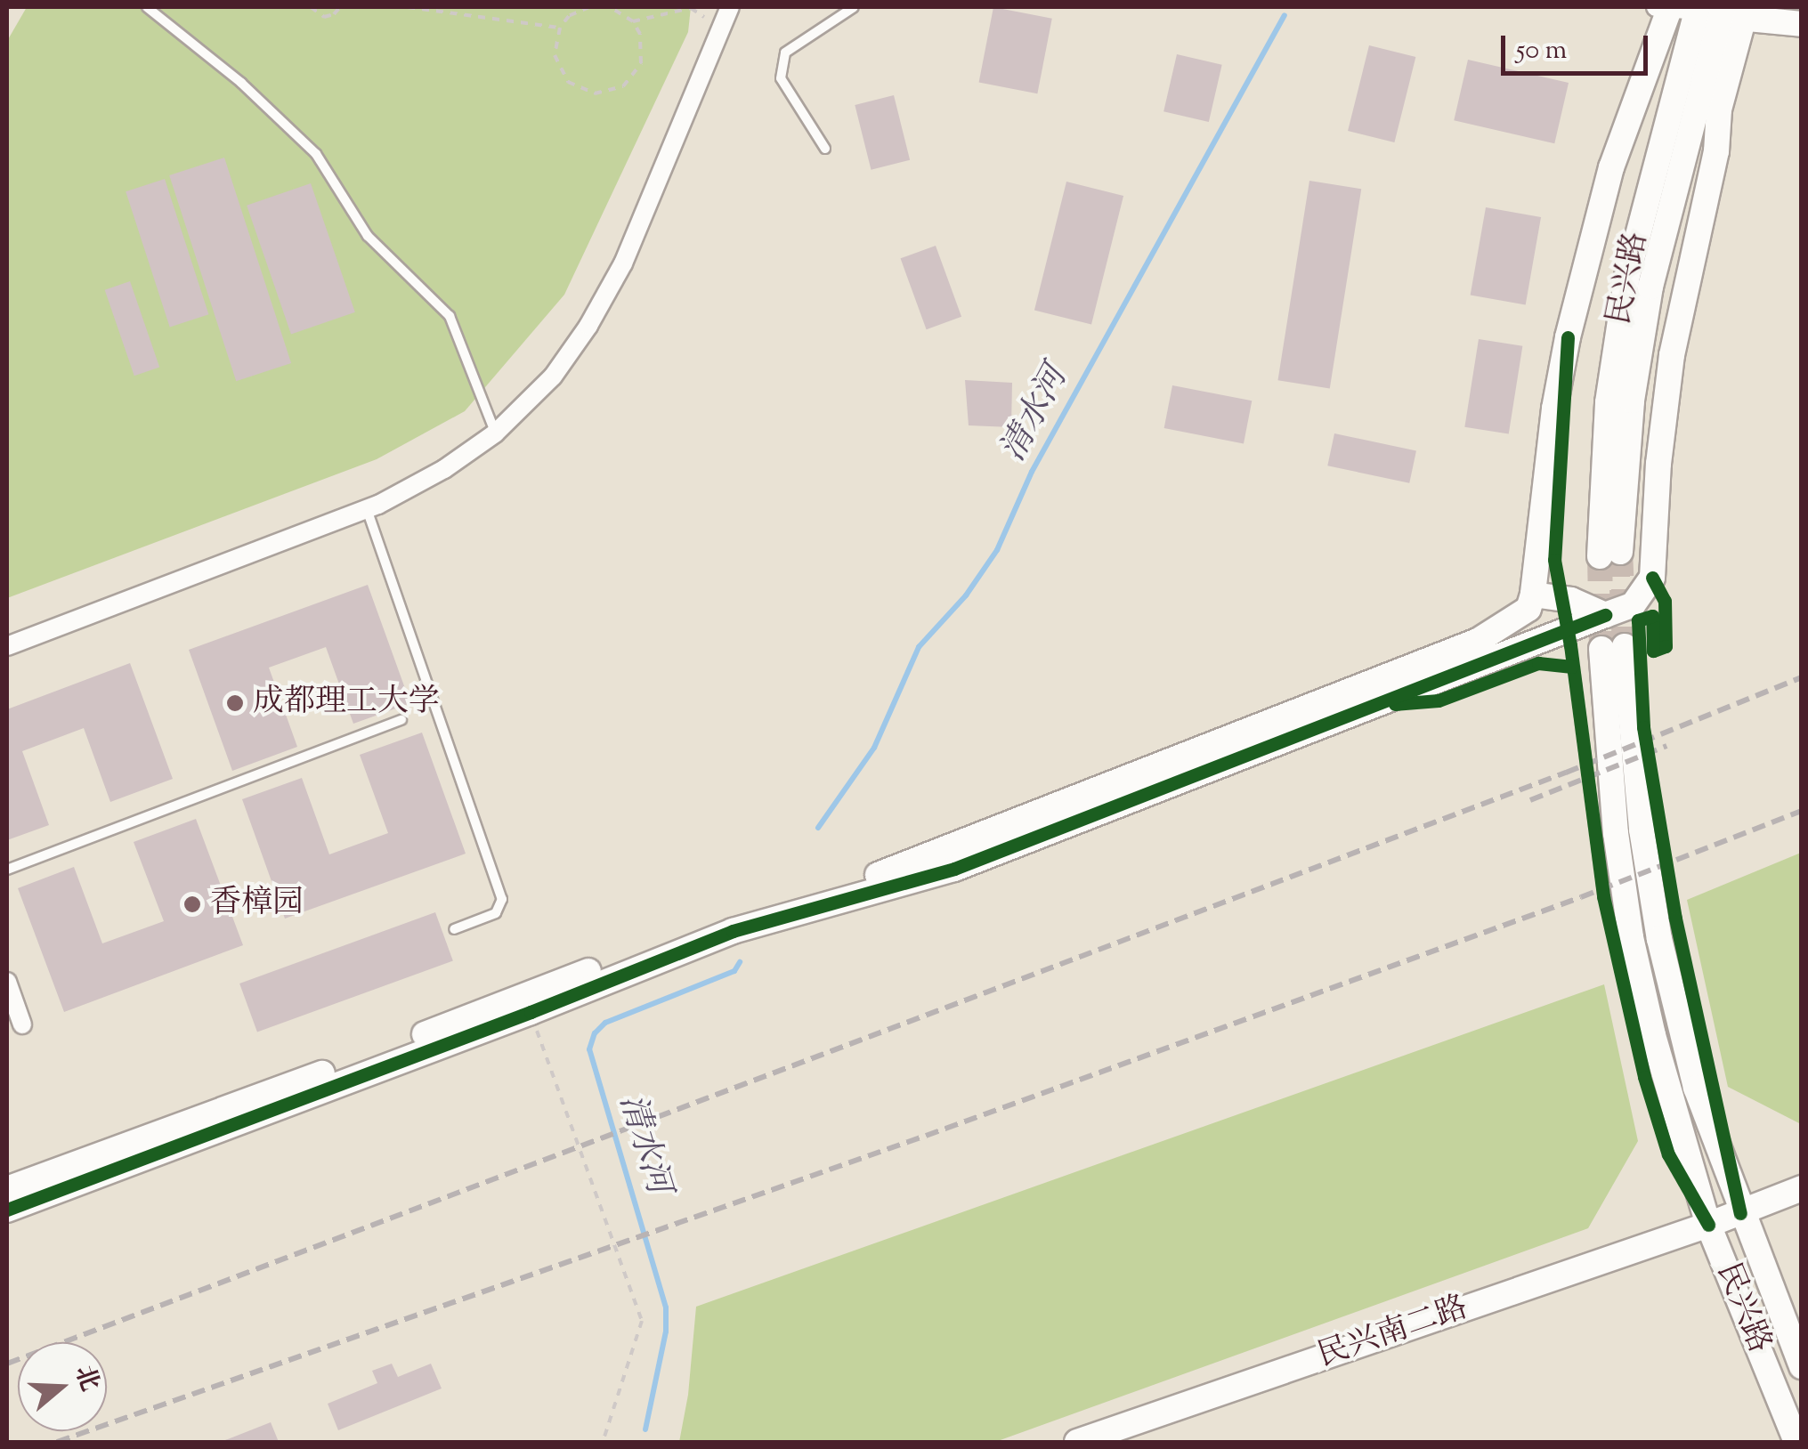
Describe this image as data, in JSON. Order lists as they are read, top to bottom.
{
  "streets": {
    "street": ["民兴路", "民兴南二路"]
  },
  "crossings": [
    ["民兴路", "民兴南二路"]
  ],
  "water": ["清水河"],
  "places": ["成都理工大学", "香樟园"],
  "scale_bar": "50 m",
  "north": "right"
}
